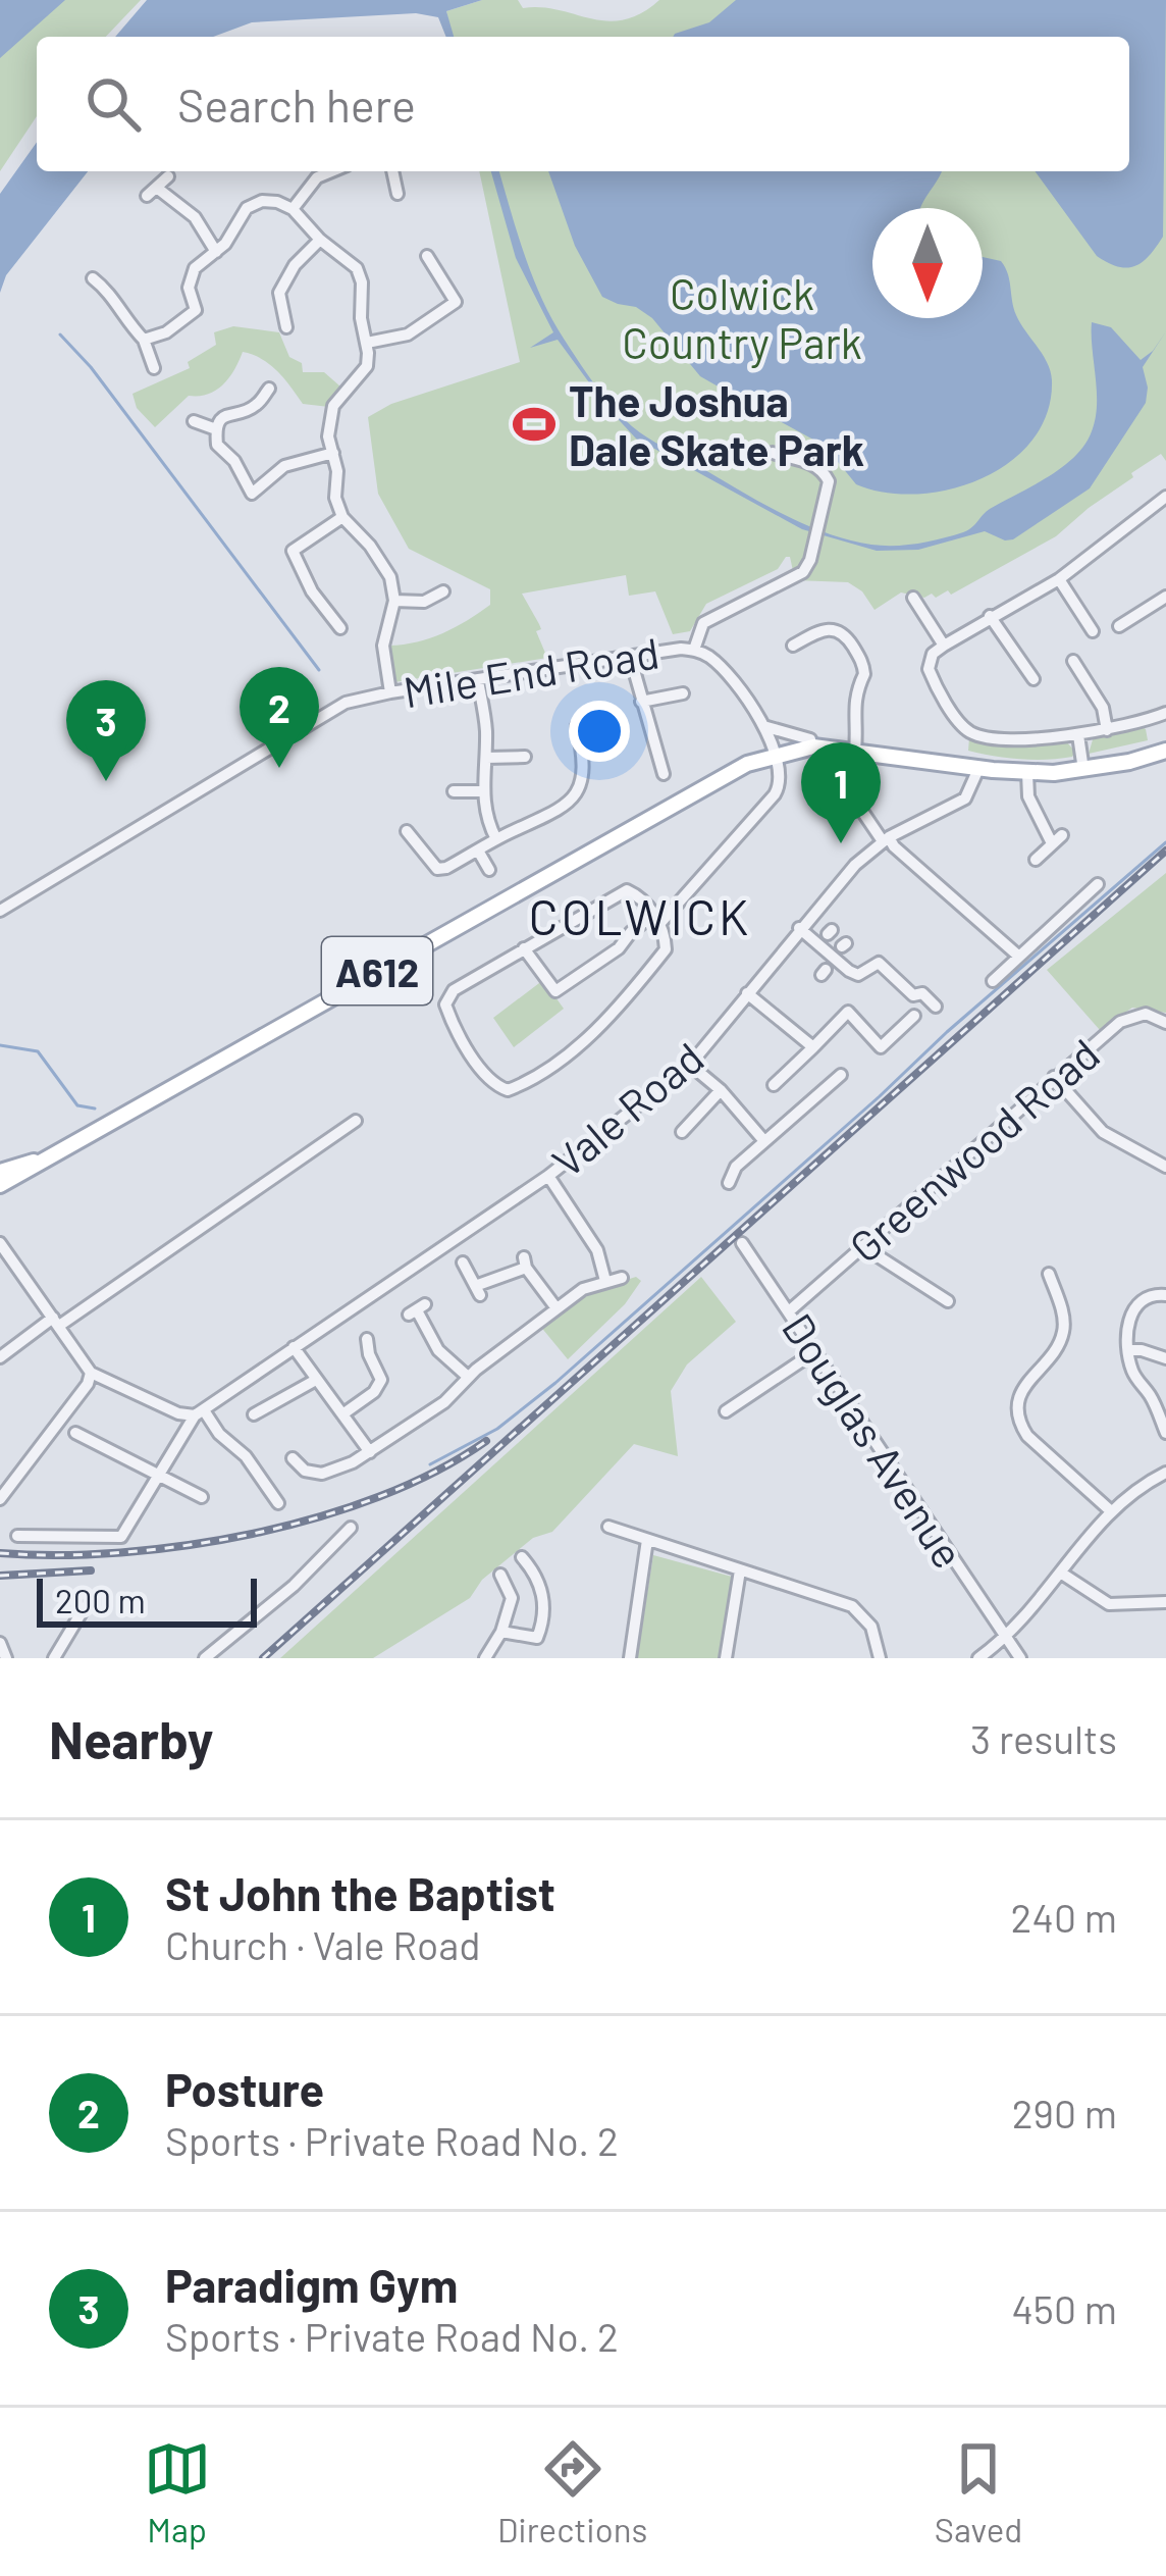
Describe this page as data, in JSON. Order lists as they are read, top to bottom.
{
  "streets": {
    "main road": ["A612"],
    "street": [
      "Mile End Road",
      "Vale Road",
      "Greenwood Road",
      "Douglas Avenue"
    ]
  },
  "crossings": [
    ["Mile End Road", "A612"],
    ["A612", "Vale Road"],
    ["Greenwood Road", "Douglas Avenue"]
  ],
  "districts": ["COLWICK"],
  "parks": ["Colwick Country Park"],
  "places": {
    "sports": ["The Joshua Dale Skate Park"]
  },
  "scale_bar": "200 m",
  "north": "bottom",
  "page": {
    "search": "Search here",
    "pins": ["2", "3", "1"],
    "scale": "200 m",
    "heading": ["Nearby", "3 results"],
    "list": [
      {
        "mark": "1",
        "name": "St John the Baptist",
        "note": "Church · Vale Road",
        "value": "240 m"
      },
      {
        "mark": "2",
        "name": "Posture",
        "note": "Sports · Private Road No. 2",
        "value": "290 m"
      },
      {
        "mark": "3",
        "name": "Paradigm Gym",
        "note": "Sports · Private Road No. 2",
        "value": "450 m"
      }
    ],
    "nav": ["Map", "Directions", "Saved"]
  }
}
